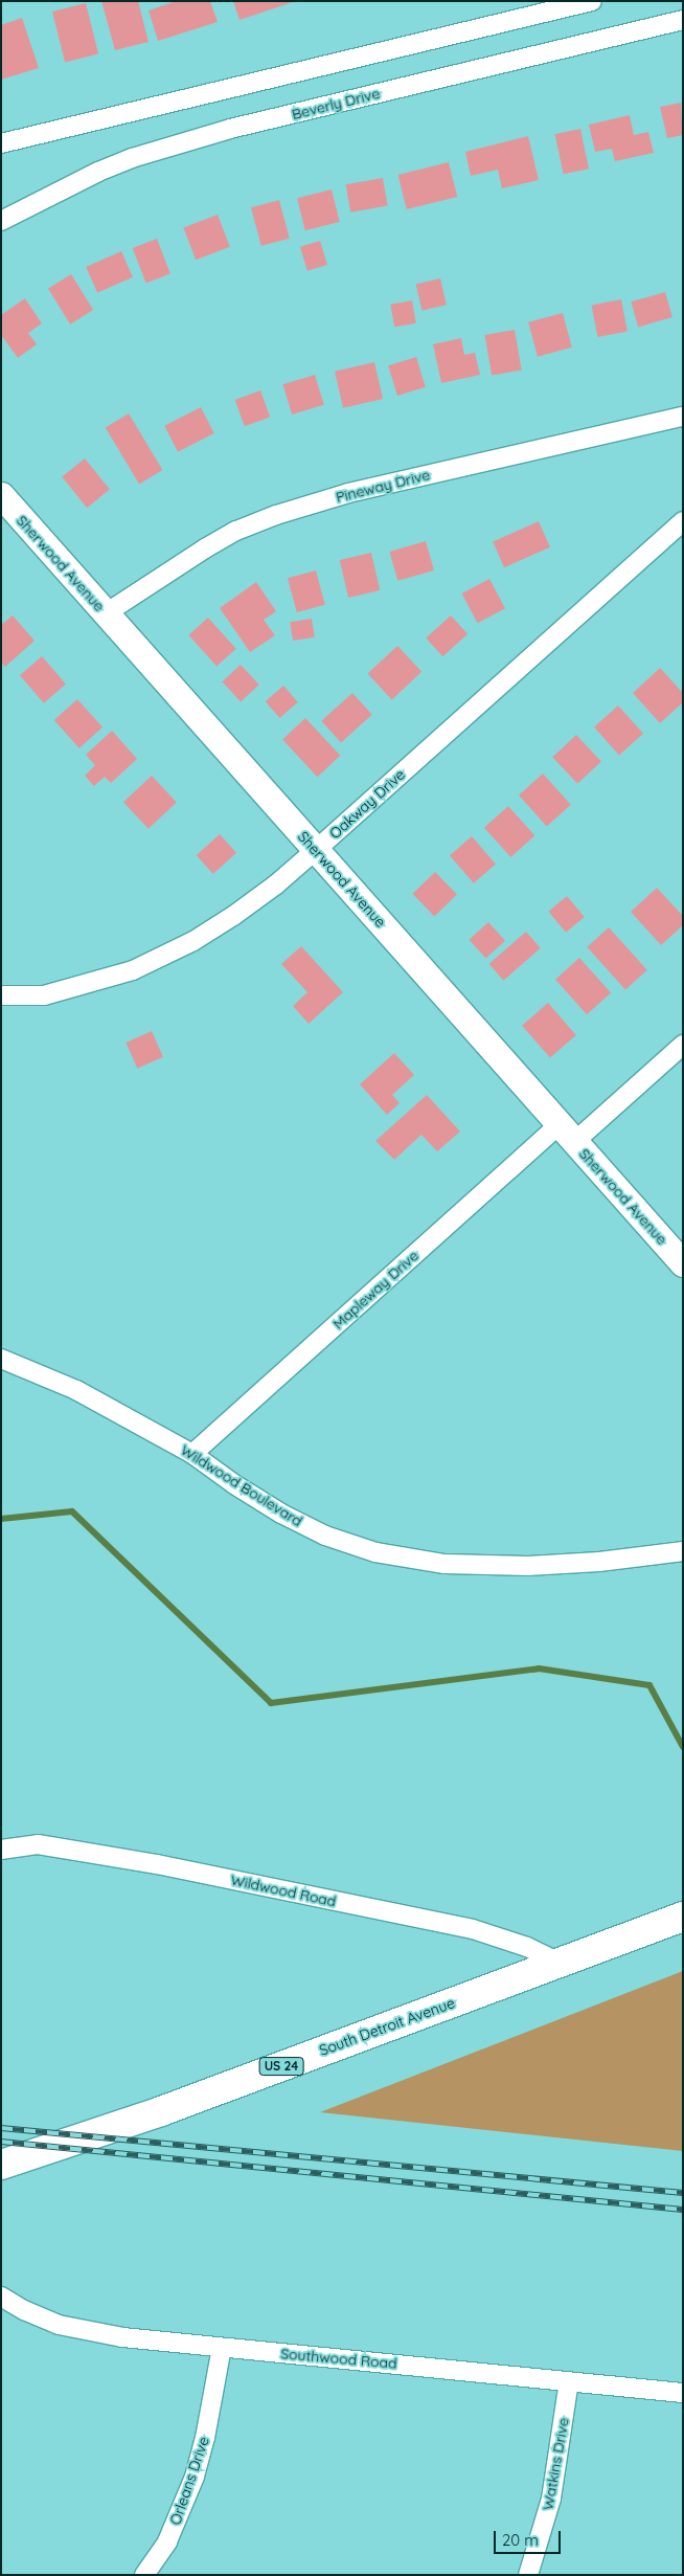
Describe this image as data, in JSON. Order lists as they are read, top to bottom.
{
  "streets": {
    "main road": ["South Detroit Avenue", "US 24"],
    "street": [
      "Beverly Drive",
      "Pineway Drive",
      "Sherwood Avenue",
      "Oakway Drive",
      "Mapleway Drive",
      "Wildwood Boulevard",
      "Wildwood Road",
      "Southwood Road",
      "Watkins Drive",
      "Orleans Drive"
    ]
  },
  "crossings": [
    ["Pineway Drive", "Sherwood Avenue"],
    ["Sherwood Avenue", "Oakway Drive"],
    ["Sherwood Avenue", "Mapleway Drive"],
    ["Mapleway Drive", "Wildwood Boulevard"],
    ["Wildwood Road", "South Detroit Avenue"],
    ["Southwood Road", "Watkins Drive"],
    ["Southwood Road", "Orleans Drive"]
  ],
  "scale_bar": "20 m"
}
